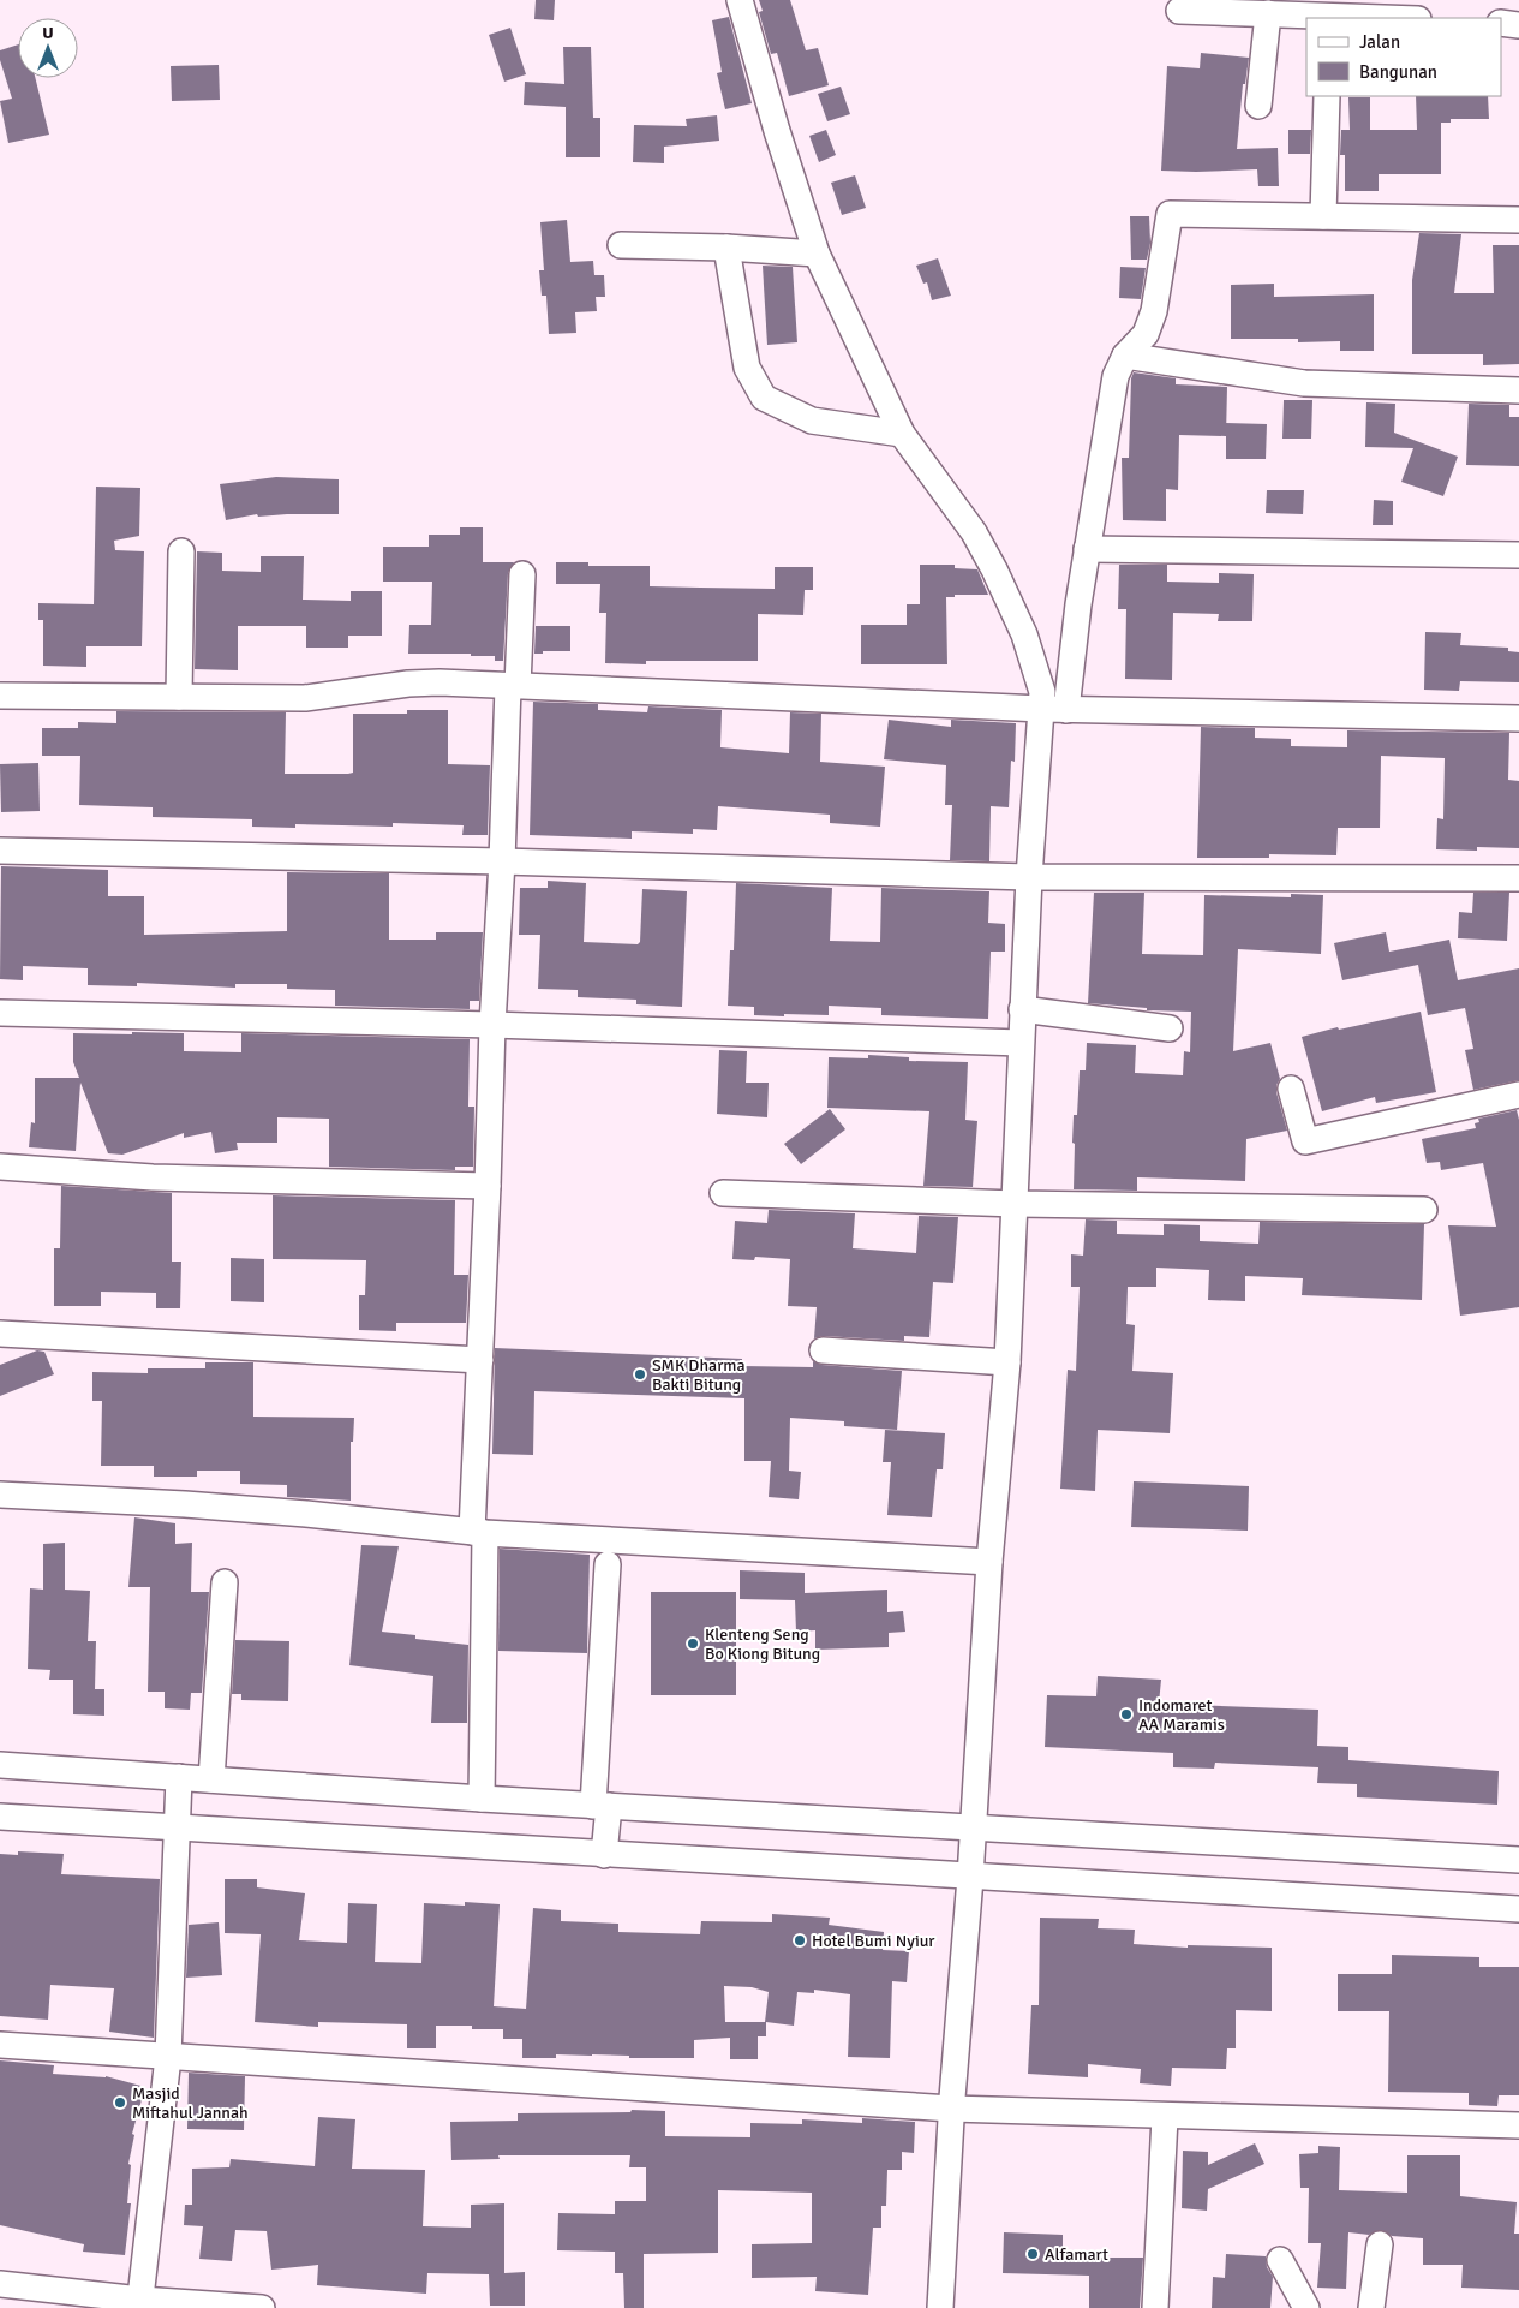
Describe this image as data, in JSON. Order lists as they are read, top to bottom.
{
  "places": [
    "SMK Dharma Bakti Bitung",
    "Klenteng Seng Bo Kiong Bitung",
    "Indomaret AA Maramis",
    "Hotel Bumi Nyiur",
    "Masjid Miftahul Jannah",
    "Alfamart"
  ],
  "legend": ["Jalan", "Bangunan"],
  "north": "top"
}
